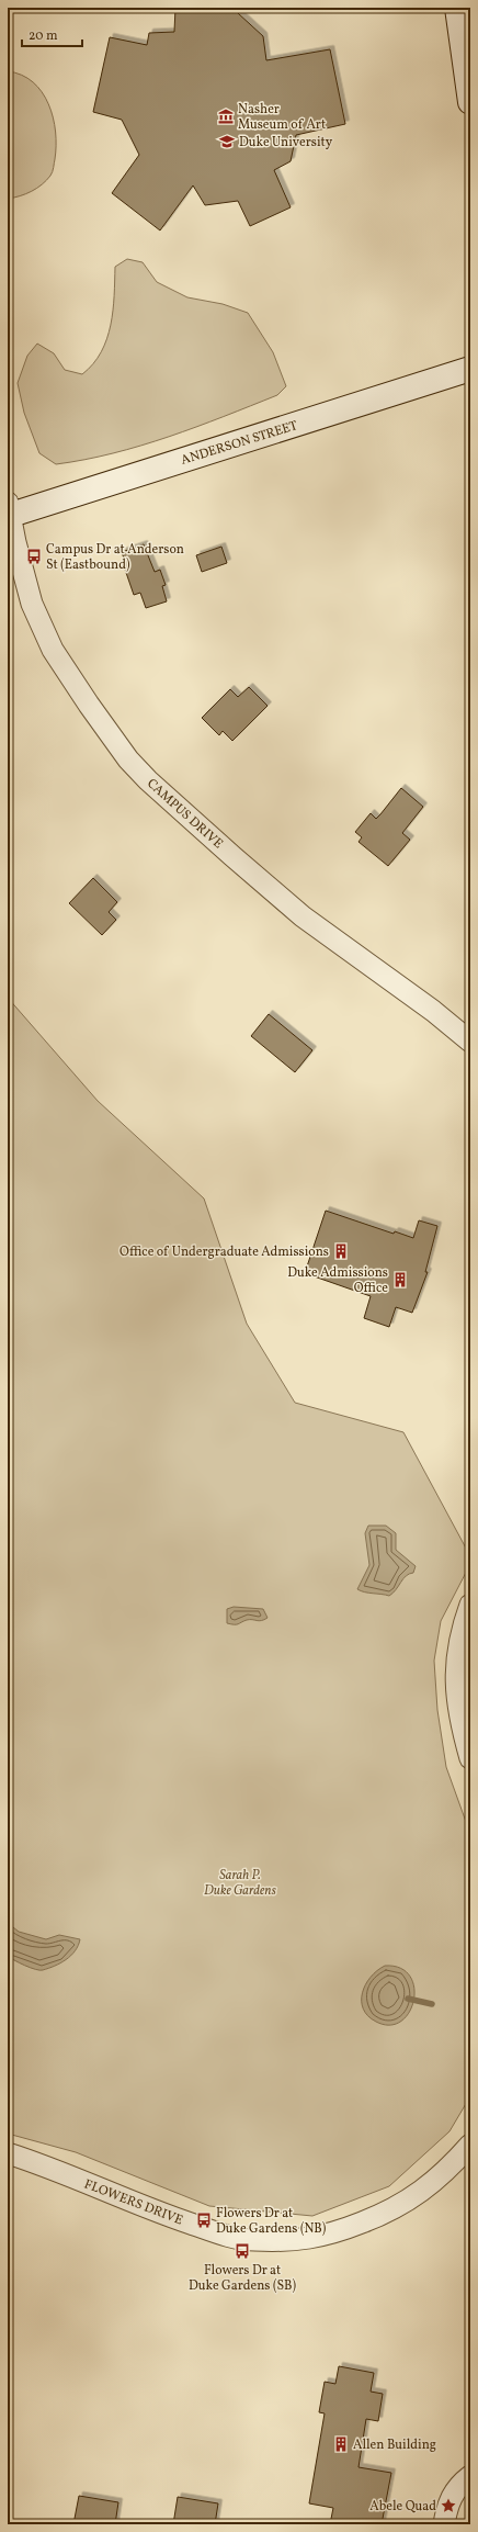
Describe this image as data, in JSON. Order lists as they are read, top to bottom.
{
  "streets": {
    "street": ["ANDERSON STREET", "CAMPUS DRIVE", "FLOWERS DRIVE"]
  },
  "crossings": [
    ["ANDERSON STREET", "CAMPUS DRIVE"]
  ],
  "parks": ["Sarah P. Duke Gardens"],
  "places": {
    "museum": ["Nasher Museum of Art"],
    "school or university": ["Duke University"],
    "bus stop": ["Campus Dr at Anderson St (Eastbound)", "Flowers Dr at Duke Gardens (NB)", "Flowers Dr at Duke Gardens (SB)"],
    "building": ["Office of Undergraduate Admissions", "Duke Admissions Office", "Allen Building"],
    "place": ["Abele Quad"]
  },
  "scale_bar": "20 m"
}
